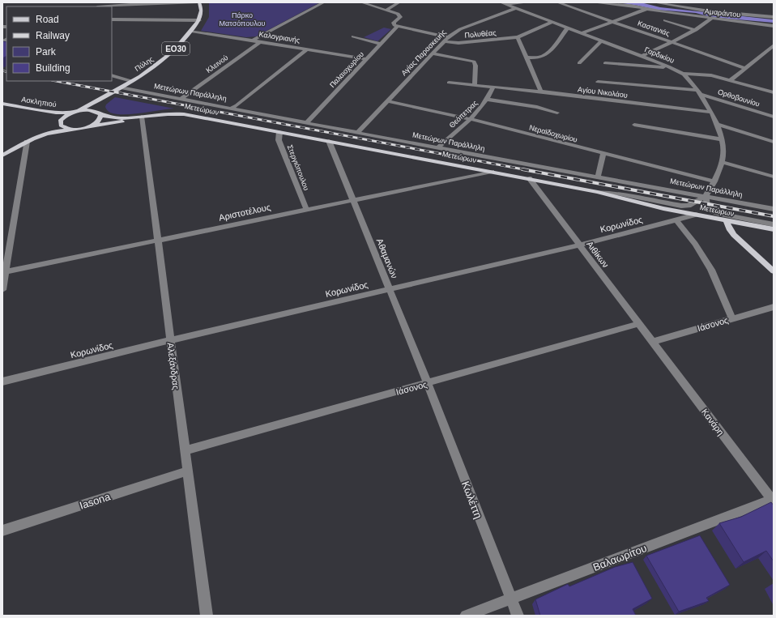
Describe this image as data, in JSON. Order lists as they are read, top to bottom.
{
  "streets": {
    "main road": [
      "ΕΟ30",
      "Πύλης",
      "Ασκληπιού",
      "Μετεώρων"
    ],
    "street": [
      "Αμαράντου",
      "Καστανιάς",
      "Πολυθέας",
      "Καλογριανής",
      "Αγίας Παρασκευής",
      "Γαρδικίου",
      "Κλεινού",
      "Παλαιοχωρίου",
      "Μετεώρων Παράλληλη",
      "Αγίου Νικολάου",
      "Ορθοβουνίου",
      "Θεόπετρας",
      "Νεραϊδοχωρίου",
      "Στεργιόπουλου",
      "Αριστοτέλους",
      "Κορωνίδος",
      "Αιθίκων",
      "Αθαμανών",
      "Ιάσονος",
      "Αλεξάνδρας",
      "Κανάρη",
      "Κωλέττη",
      "Iasona",
      "Βαλαωρίτου"
    ]
  },
  "crossings": [
    ["Πολυθέας", "Αγίας Παρασκευής"],
    ["Πολυθέας", "Γαρδικίου"],
    ["Καλογριανής", "Πύλης"],
    ["Καλογριανής", "Κλεινού"],
    ["Καλογριανής", "Παλαιοχωρίου"],
    ["ΕΟ30", "Πύλης"],
    ["ΕΟ30", "Μετεώρων Παράλληλη"],
    ["ΕΟ30", "Ασκληπιού"],
    ["ΕΟ30", "Μετεώρων"],
    ["Αγίας Παρασκευής", "Γαρδικίου"],
    ["Αγίας Παρασκευής", "Μετεώρων Παράλληλη"],
    ["Αγίας Παρασκευής", "Νεραϊδοχωρίου"],
    ["Γαρδικίου", "Μετεώρων Παράλληλη"],
    ["Γαρδικίου", "Αγίου Νικολάου"],
    ["Γαρδικίου", "Ορθοβουνίου"],
    ["Γαρδικίου", "Νεραϊδοχωρίου"],
    ["Πύλης", "Μετεώρων Παράλληλη"],
    ["Κλεινού", "Μετεώρων Παράλληλη"],
    ["Παλαιοχωρίου", "Μετεώρων Παράλληλη"],
    ["Μετεώρων Παράλληλη", "Θεόπετρας"],
    ["Αγίου Νικολάου", "Θεόπετρας"],
    ["Ασκληπιού", "Μετεώρων"],
    ["Μετεώρων", "Στεργιόπουλου"],
    ["Μετεώρων", "Αριστοτέλους"],
    ["Μετεώρων", "Κορωνίδος"],
    ["Μετεώρων", "Αιθίκων"],
    ["Μετεώρων", "Αθαμανών"],
    ["Μετεώρων", "Αλεξάνδρας"],
    ["Θεόπετρας", "Νεραϊδοχωρίου"],
    ["Στεργιόπουλου", "Αριστοτέλους"],
    ["Αριστοτέλους", "Αθαμανών"],
    ["Αριστοτέλους", "Αλεξάνδρας"],
    ["Κορωνίδος", "Αιθίκων"],
    ["Κορωνίδος", "Αθαμανών"],
    ["Κορωνίδος", "Αλεξάνδρας"],
    ["Αιθίκων", "Ιάσονος"],
    ["Αιθίκων", "Κανάρη"],
    ["Αθαμανών", "Ιάσονος"],
    ["Αθαμανών", "Κωλέττη"],
    ["Ιάσονος", "Αλεξάνδρας"],
    ["Ιάσονος", "Κανάρη"],
    ["Ιάσονος", "Κωλέττη"],
    ["Αλεξάνδρας", "Iasona"],
    ["Κανάρη", "Βαλαωρίτου"],
    ["Κωλέττη", "Βαλαωρίτου"]
  ],
  "parks": ["Πάρκο Ματσόπουλου"],
  "legend": [
    "Road",
    "Railway",
    "Park",
    "Building"
  ]
}
